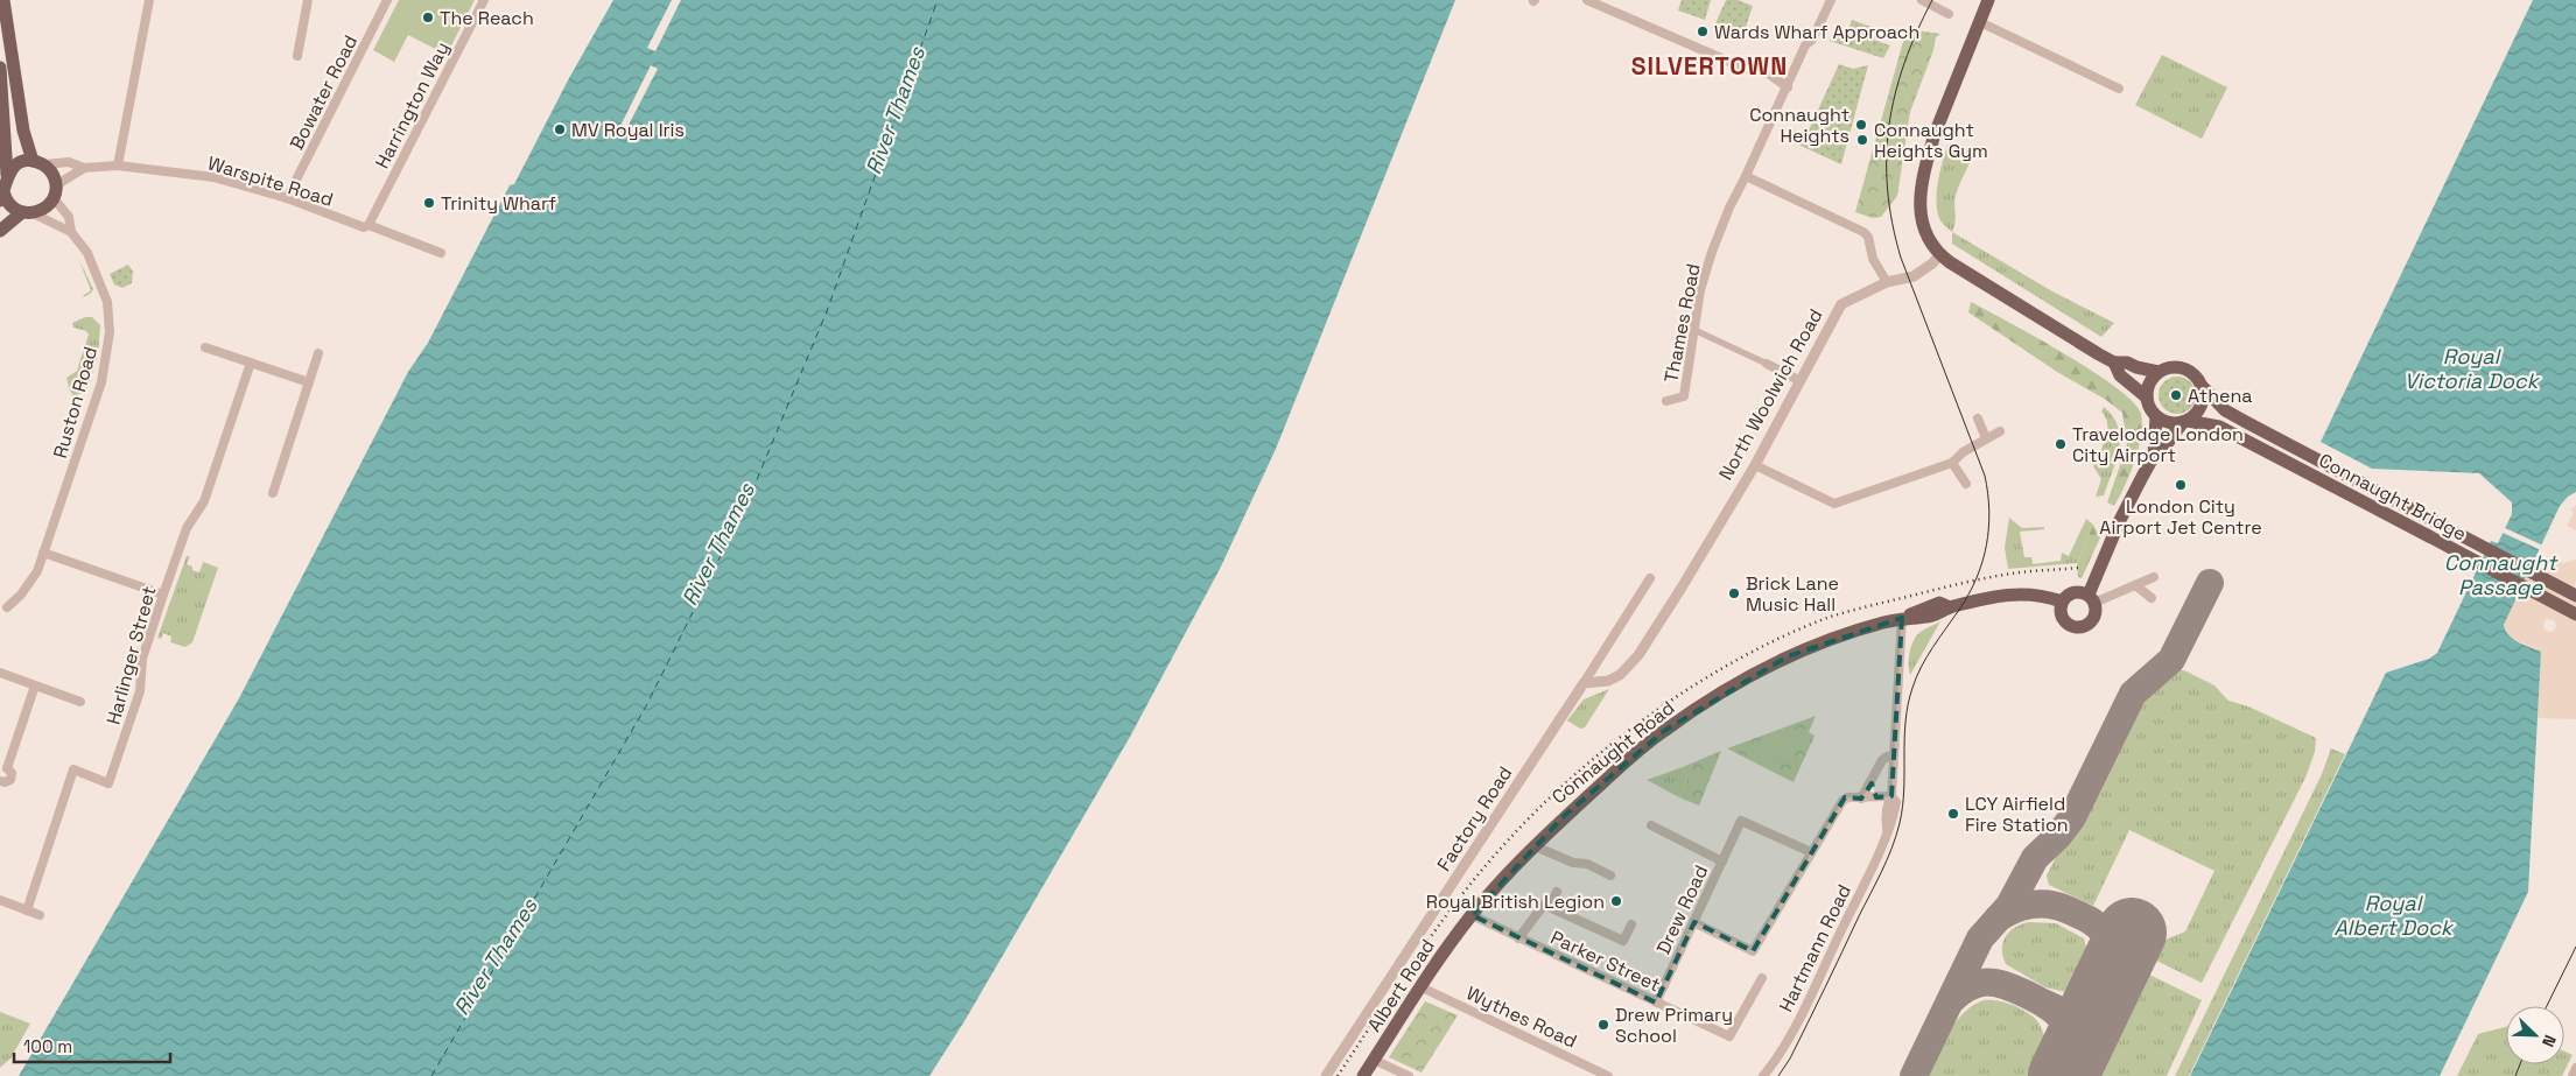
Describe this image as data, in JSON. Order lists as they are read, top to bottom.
{
  "streets": {
    "main road": ["Connaught Bridge", "Connaught Road", "Albert Road"],
    "street": [
      "Bowater Road",
      "Harrington Way",
      "Warspite Road",
      "Thames Road",
      "North Woolwich Road",
      "Ruston Road",
      "Harlinger Street",
      "Factory Road",
      "Drew Road",
      "Hartmann Road",
      "Parker Street",
      "Wythes Road"
    ]
  },
  "crossings": [
    ["Bowater Road", "Warspite Road"],
    ["Harrington Way", "Warspite Road"],
    ["Warspite Road", "Ruston Road"],
    ["North Woolwich Road", "Factory Road"],
    ["Connaught Road", "Hartmann Road"],
    ["Connaught Road", "Parker Street"],
    ["Connaught Road", "Albert Road"],
    ["Drew Road", "Parker Street"],
    ["Parker Street", "Albert Road"],
    ["Albert Road", "Wythes Road"]
  ],
  "districts": ["SILVERTOWN"],
  "water": [
    "River Thames",
    "Royal Victoria Dock",
    "Connaught Passage",
    "Royal Albert Dock"
  ],
  "places": [
    "The Reach",
    "Wards Wharf Approach",
    "Connaught Heights",
    "MV Royal Iris",
    "Connaught Heights Gym",
    "Trinity Wharf",
    "Athena",
    "Travelodge London City Airport",
    "London City Airport Jet Centre",
    "Brick Lane Music Hall",
    "LCY Airfield Fire Station",
    "Royal British Legion",
    "Drew Primary School"
  ],
  "scale_bar": "100 m",
  "north": "bottom right"
}
